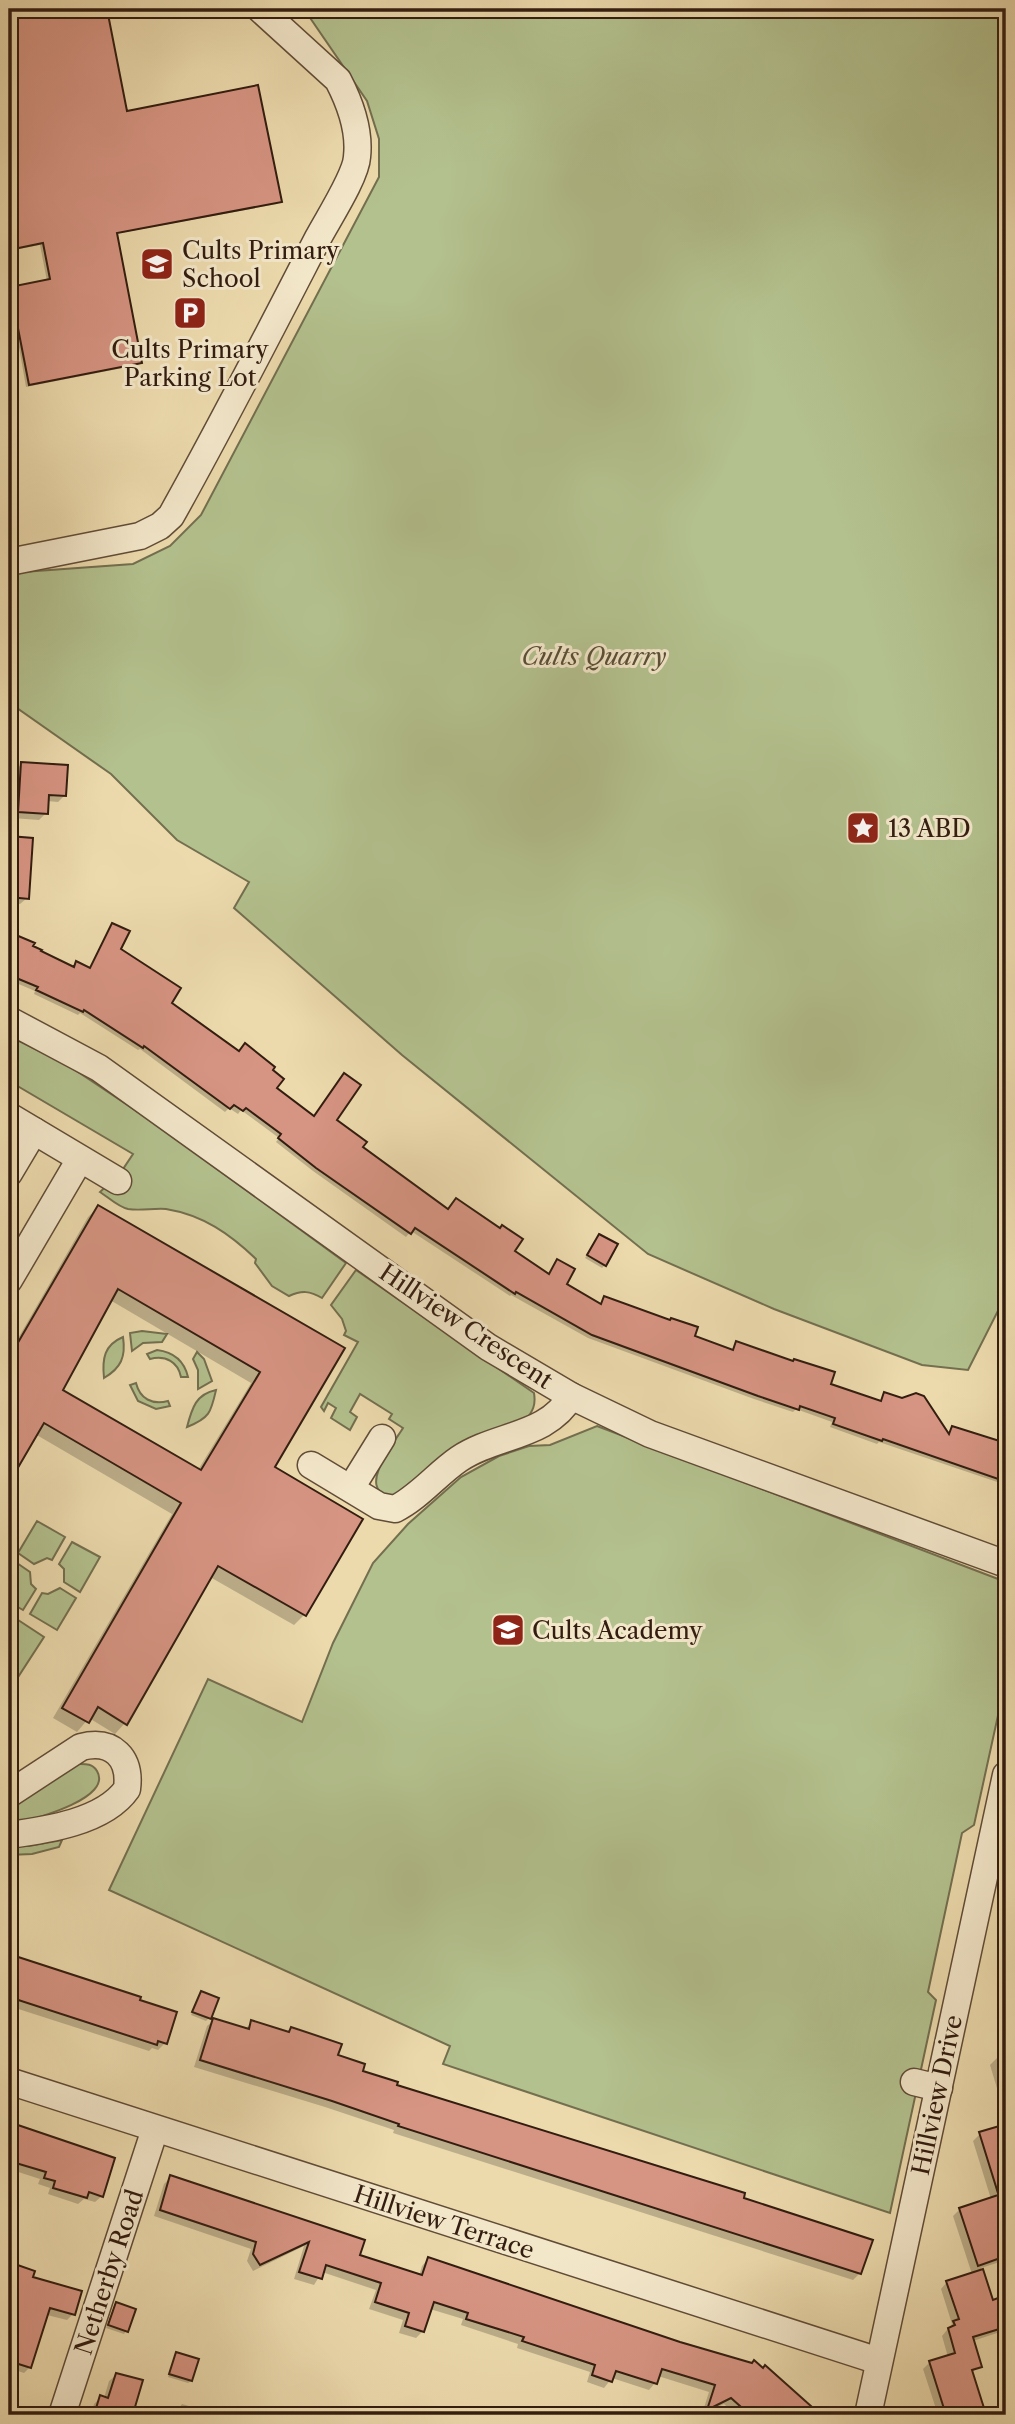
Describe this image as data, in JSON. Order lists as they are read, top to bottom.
{
  "streets": {
    "street": [
      "Hillview Crescent",
      "Hillview Drive",
      "Hillview Terrace",
      "Netherby Road"
    ]
  },
  "crossings": [
    ["Hillview Drive", "Hillview Terrace"],
    ["Hillview Terrace", "Netherby Road"]
  ],
  "parks": ["Cults Quarry"],
  "places": {
    "school or university": ["Cults Primary School", "Cults Academy"],
    "parking": ["Cults Primary Parking Lot"],
    "place": ["13 ABD"]
  }
}
